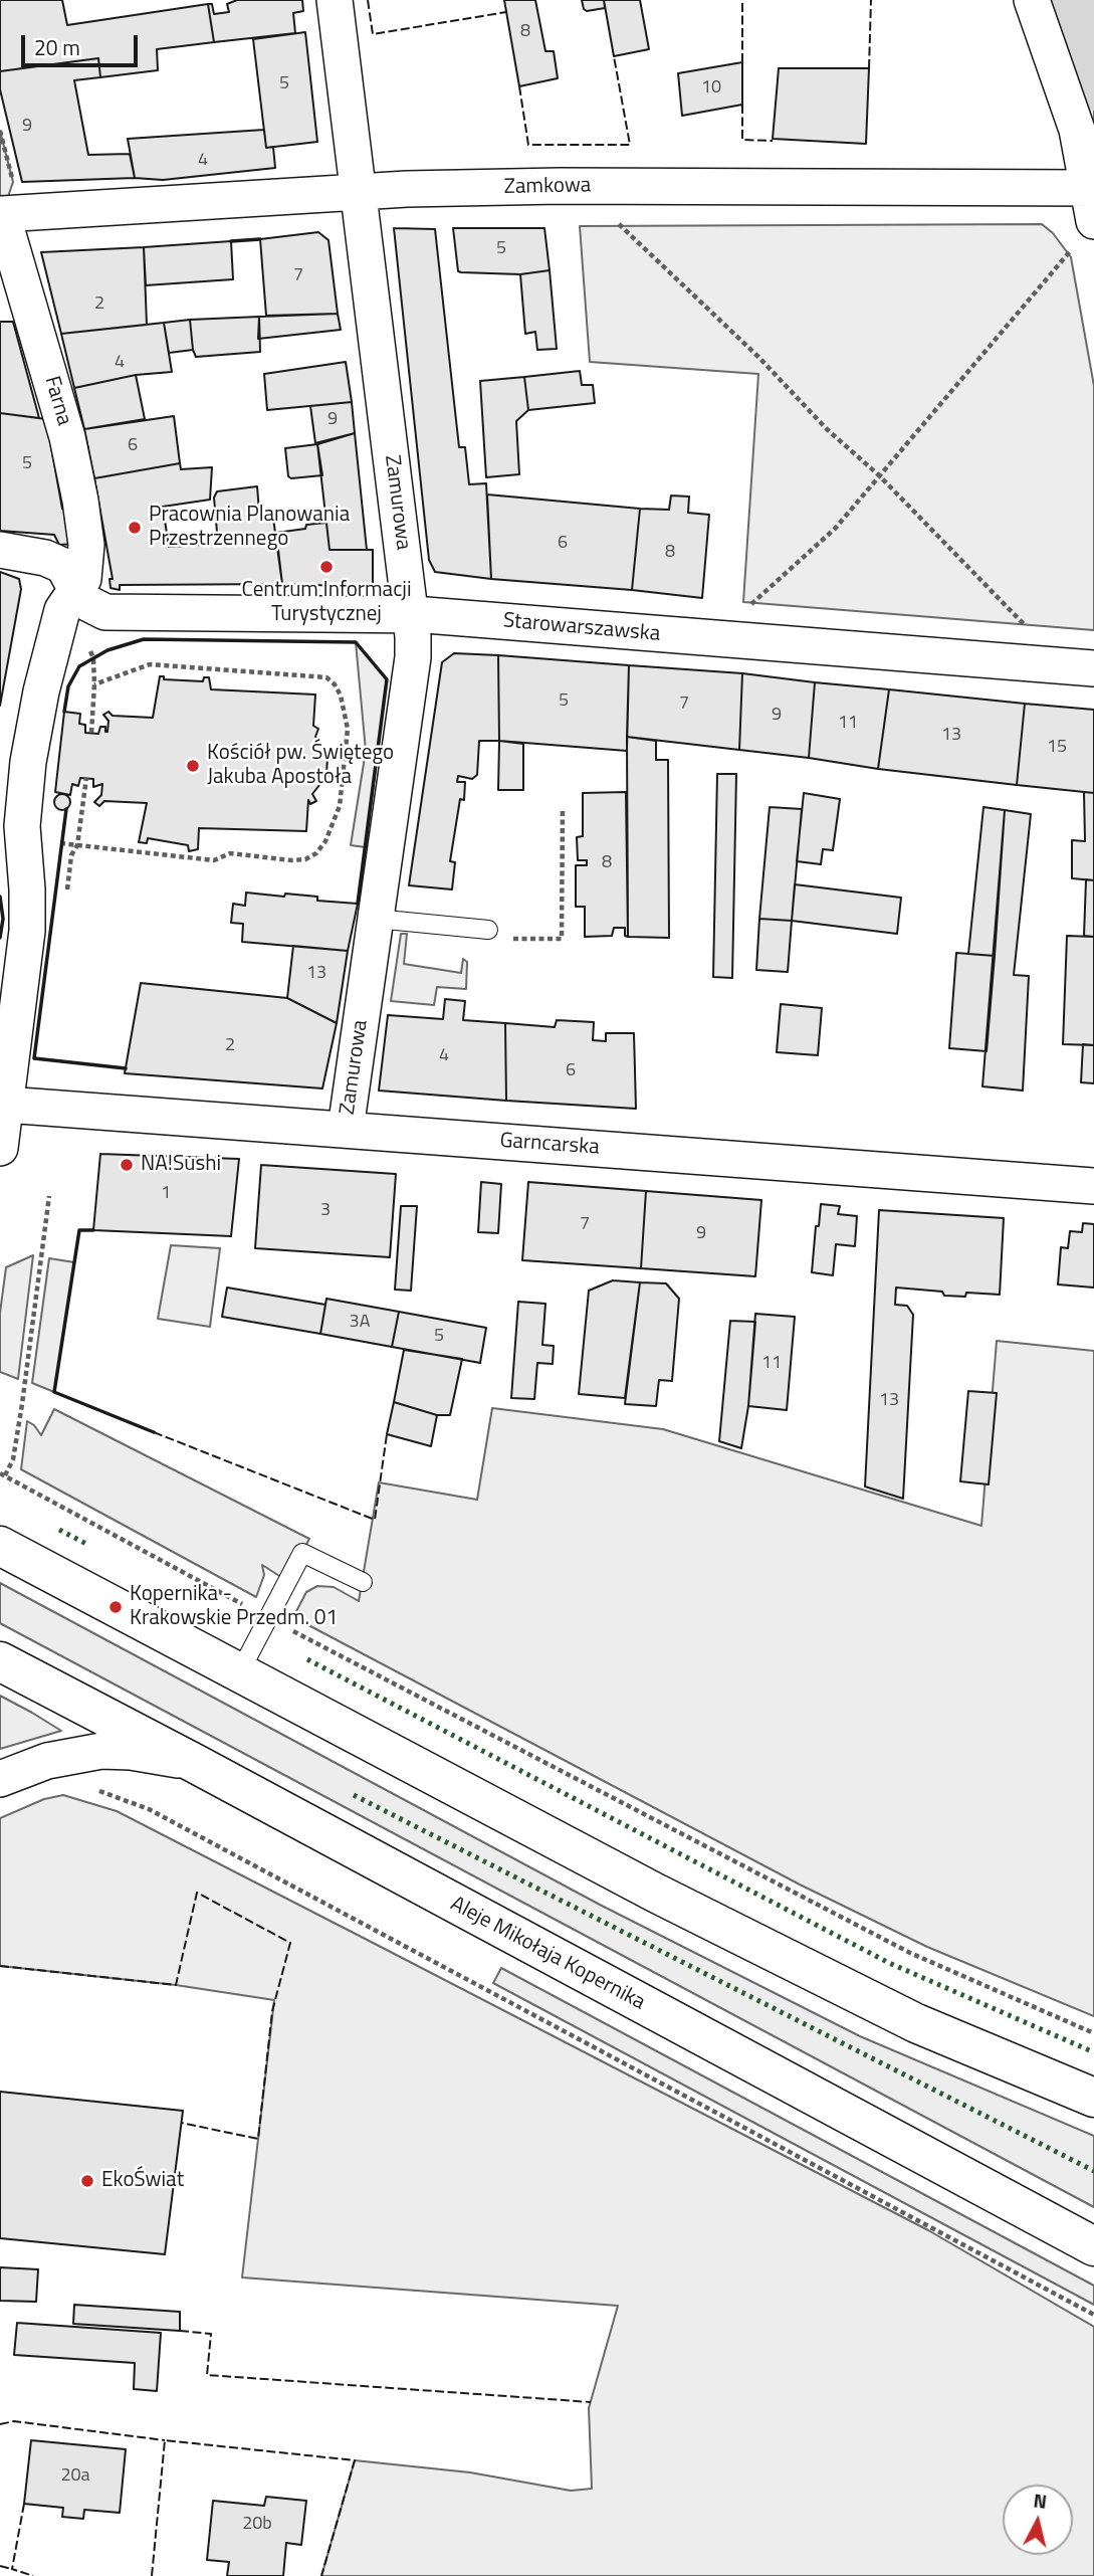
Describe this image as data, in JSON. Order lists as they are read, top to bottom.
{
  "streets": {
    "main road": ["Aleje Mikołaja Kopernika"],
    "street": [
      "Zamkowa",
      "Farna",
      "Zamurowa",
      "Starowarszawska",
      "Garncarska"
    ]
  },
  "crossings": [
    ["Zamkowa", "Farna"],
    ["Zamkowa", "Zamurowa"],
    ["Farna", "Starowarszawska"],
    ["Farna", "Garncarska"],
    ["Zamurowa", "Starowarszawska"],
    ["Zamurowa", "Garncarska"]
  ],
  "places": [
    "Pracownia Planowania Przestrzennego",
    "Centrum Informacji Turystycznej",
    "Kościół pw. Świętego Jakuba Apostoła",
    "NA!Sushi",
    "Kopernika - Krakowskie Przedm. 01",
    "EkoŚwiat"
  ],
  "house_numbers": [
    "8",
    "5",
    "10",
    "9",
    "4",
    "5",
    "7",
    "2",
    "4",
    "9",
    "6",
    "5",
    "6",
    "8",
    "5",
    "7",
    "9",
    "11",
    "13",
    "15",
    "8",
    "13",
    "2",
    "4",
    "6",
    "1",
    "3",
    "7",
    "9",
    "3A",
    "5",
    "11",
    "13",
    "20a",
    "20b"
  ],
  "scale_bar": "20 m",
  "north": "top"
}
